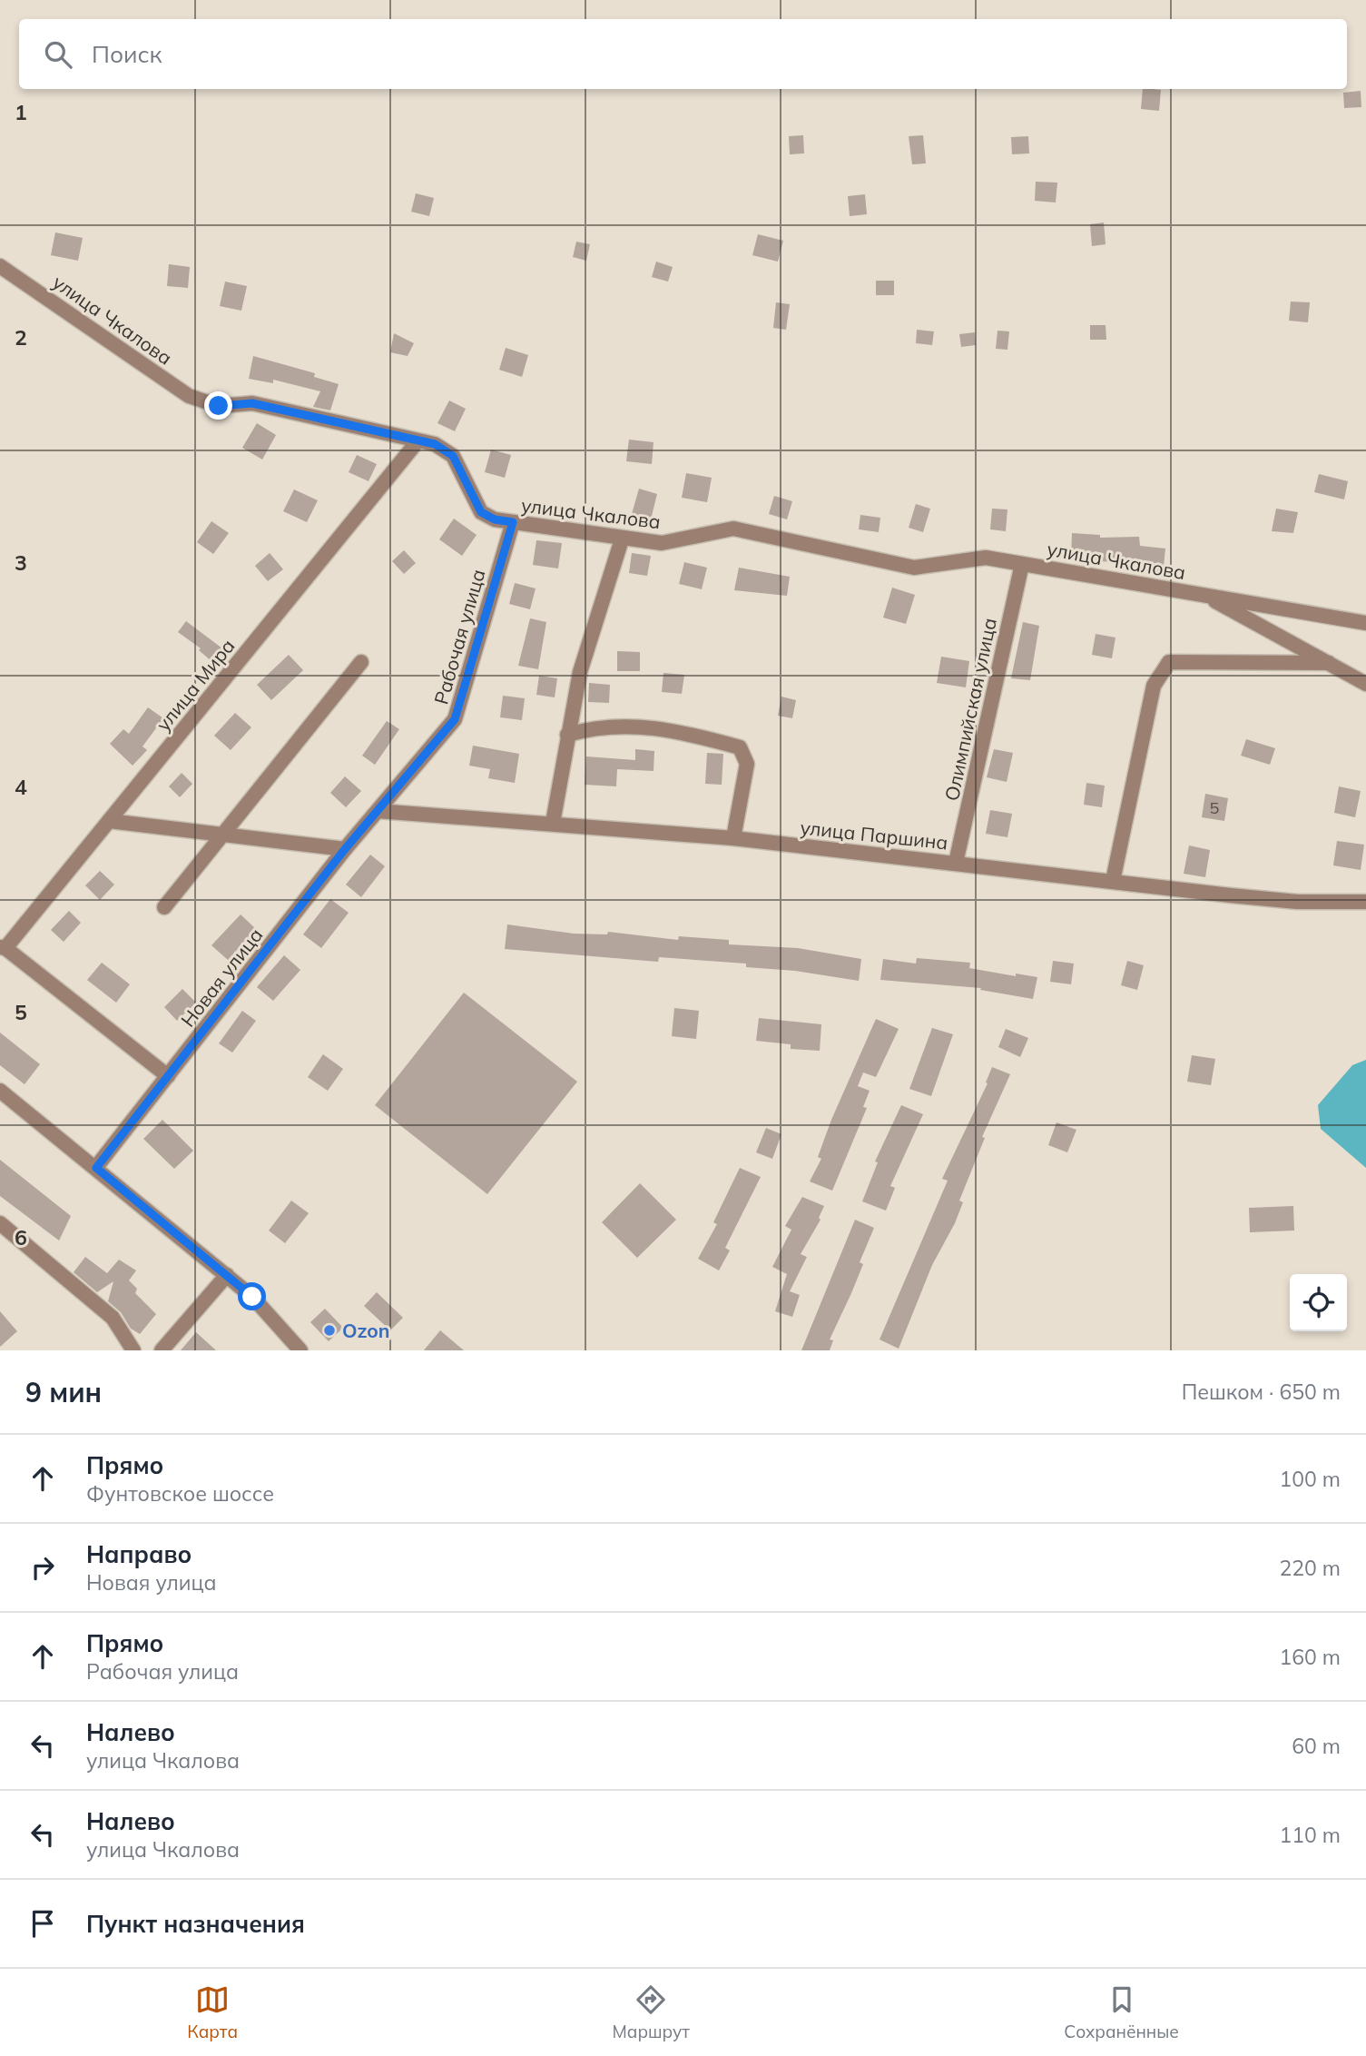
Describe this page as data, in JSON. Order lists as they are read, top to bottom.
{
  "streets": {
    "street": [
      "улица Чкалова",
      "Рабочая улица",
      "улица Мира",
      "Олимпийская улица",
      "улица Паршина",
      "Новая улица"
    ]
  },
  "crossings": [
    ["улица Чкалова", "Рабочая улица"],
    ["улица Чкалова", "улица Мира"],
    ["улица Чкалова", "Олимпийская улица"],
    ["Рабочая улица", "улица Паршина"],
    ["Рабочая улица", "Новая улица"],
    ["Олимпийская улица", "улица Паршина"],
    ["улица Паршина", "Новая улица"]
  ],
  "places": ["Ozon"],
  "house_numbers": ["5"],
  "page": {
    "search": "Поиск",
    "heading": ["9 мин", "Пешком · 650 m"],
    "list": [
      ["Прямо", "Фунтовское шоссе", "100 m"],
      ["Направо", "Новая улица", "220 m"],
      ["Прямо", "Рабочая улица", "160 m"],
      ["Налево", "улица Чкалова", "60 m"],
      ["Налево", "улица Чкалова", "110 m"],
      "Пункт назначения"
    ],
    "nav": ["Карта", "Маршрут", "Сохранённые"]
  },
  "grid": {
    "rows": [
      "1",
      "2",
      "3",
      "4",
      "5",
      "6"
    ]
  }
}
